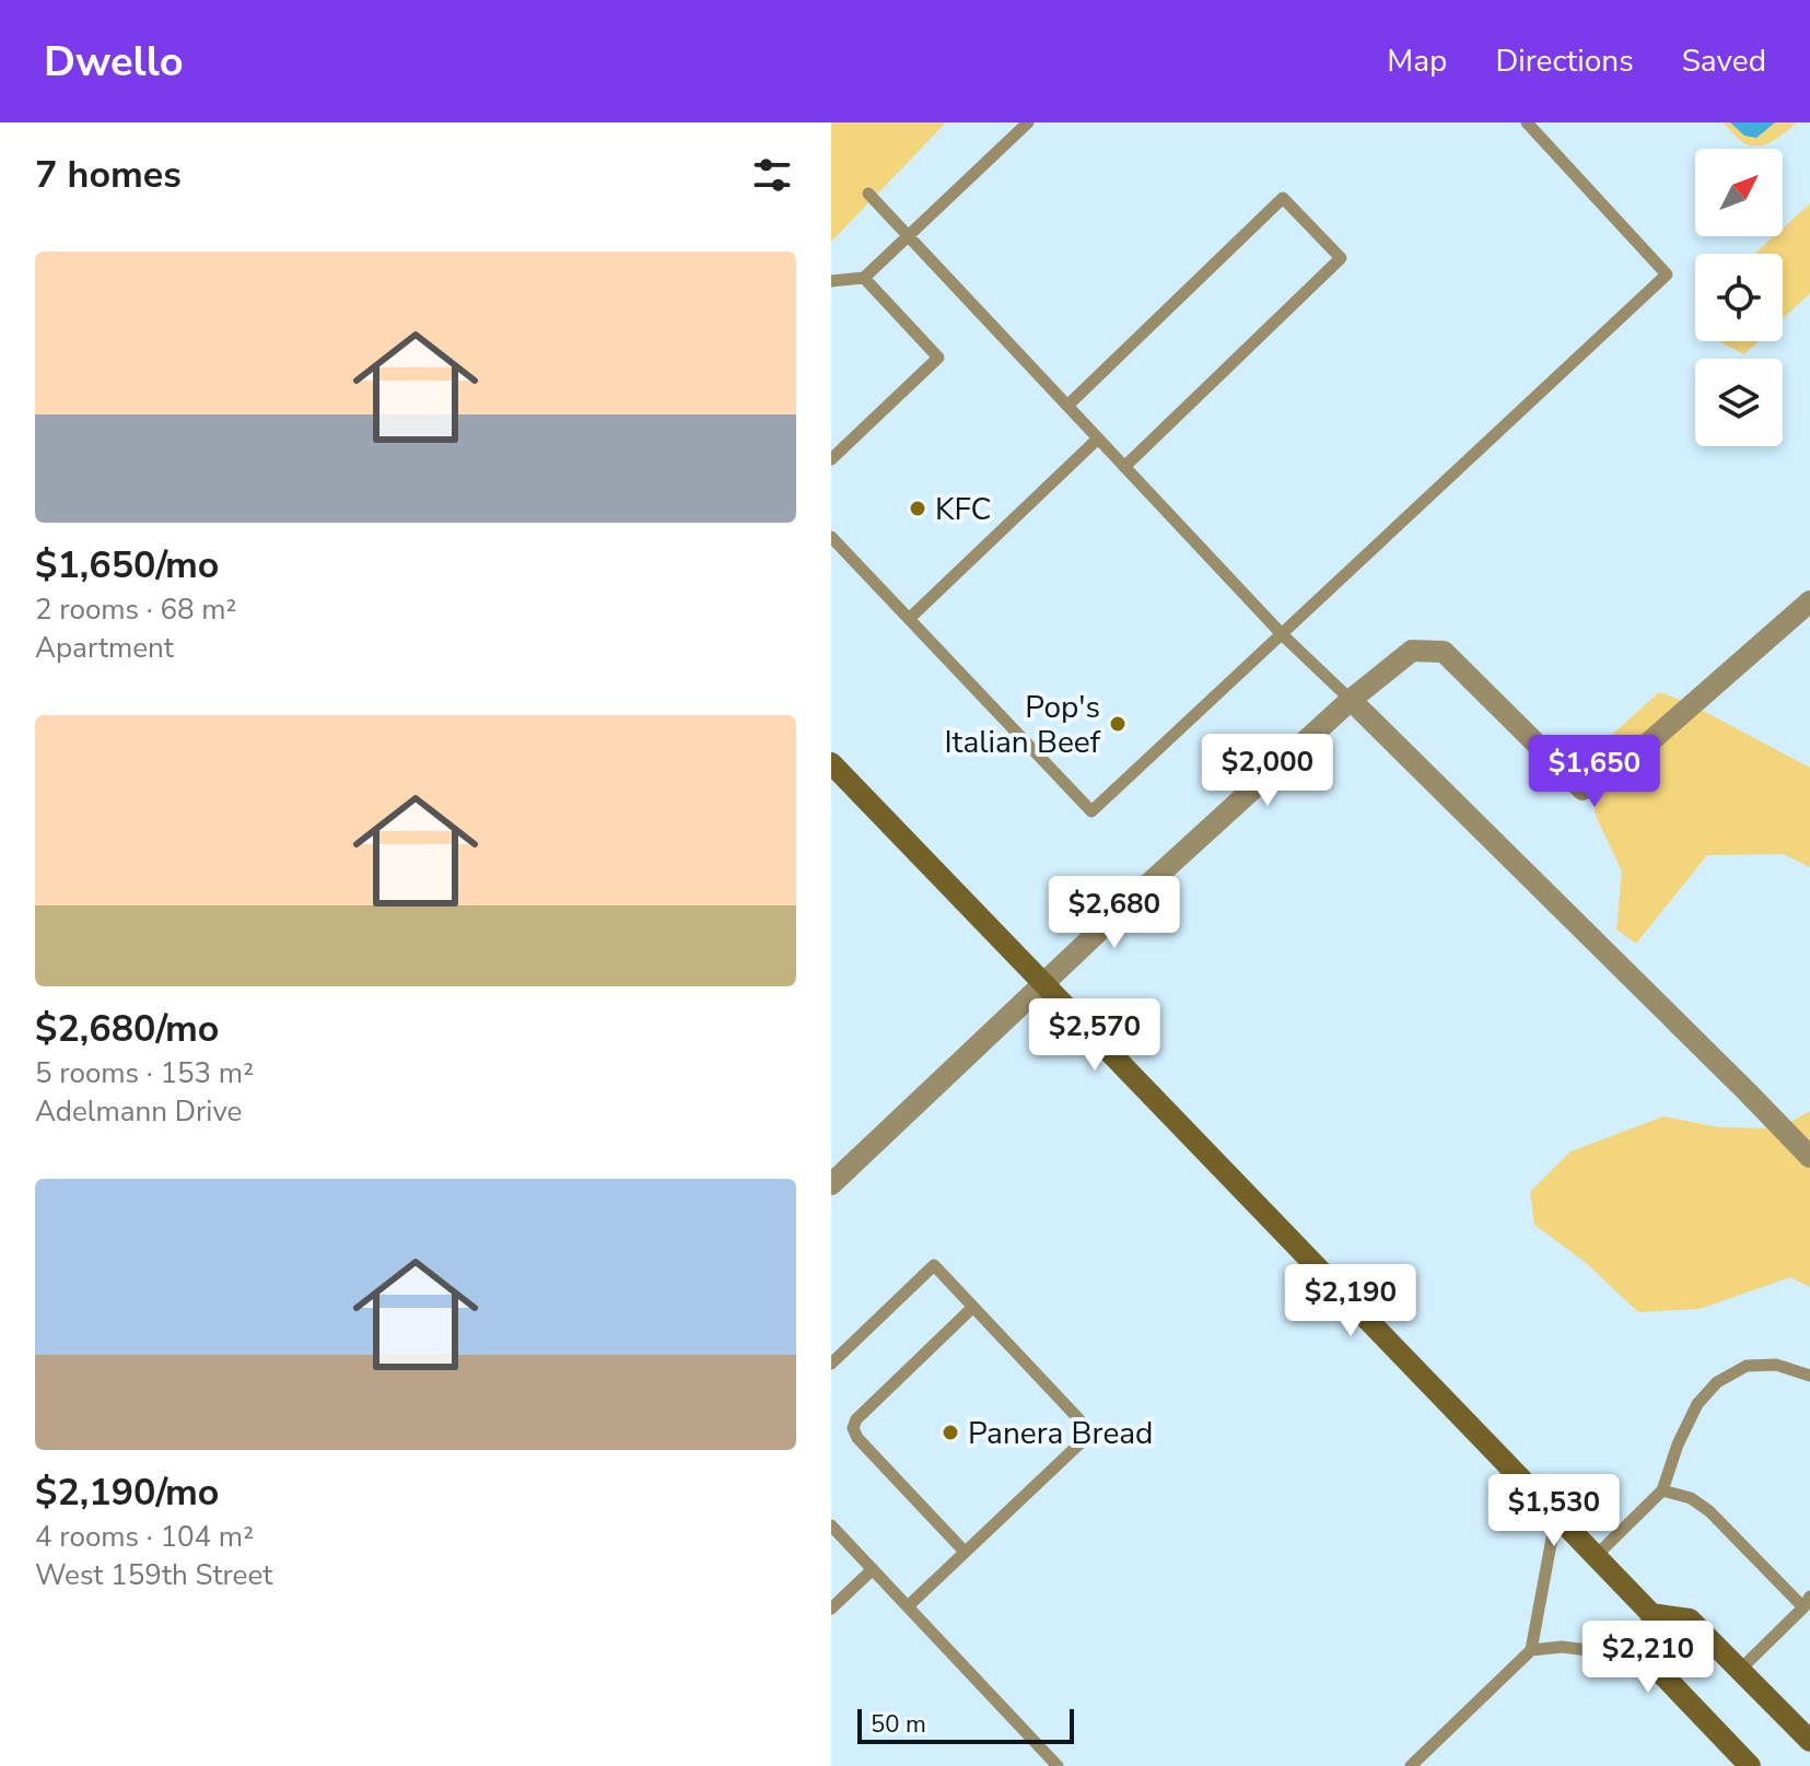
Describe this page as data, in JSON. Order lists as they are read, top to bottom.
{
  "places": ["KFC", "Pop's Italian Beef", "Panera Bread"],
  "scale_bar": "50 m",
  "north": "top right",
  "page": {
    "header": "Dwello",
    "nav": ["Map", "Directions", "Saved"],
    "heading": "7 homes",
    "list": [
      {
        "name": "$1,650/mo",
        "note": "2 rooms · 68 m² · Apartment"
      },
      {
        "name": "$2,680/mo",
        "note": "5 rooms · 153 m² · Adelmann Drive"
      },
      {
        "name": "$2,190/mo",
        "note": "4 rooms · 104 m² · West 159th Street"
      }
    ],
    "price": [
      "$2,000",
      "$1,650",
      "$2,680",
      "$2,570",
      "$2,190",
      "$1,530",
      "$2,210"
    ],
    "scale": "50 m"
  }
}
